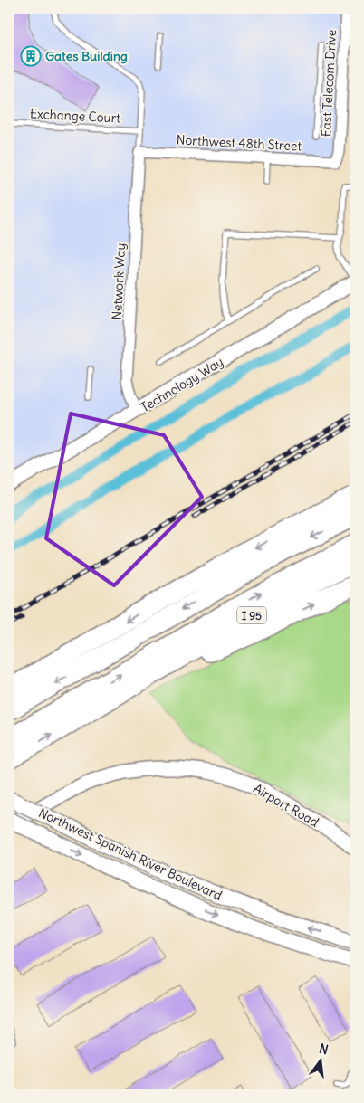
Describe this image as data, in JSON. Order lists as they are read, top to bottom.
{
  "streets": {
    "highway": ["I 95"],
    "main road": ["Northwest Spanish River Boulevard"],
    "street": [
      "East Telecom Drive",
      "Northwest 48th Street",
      "Network Way",
      "Technology Way",
      "Airport Road"
    ],
    "lane": ["Exchange Court"]
  },
  "crossings": [
    ["East Telecom Drive", "Northwest 48th Street"],
    ["Northwest 48th Street", "Network Way"],
    ["Network Way", "Technology Way"]
  ],
  "places": {
    "building": ["Gates Building"]
  },
  "north": "top"
}
